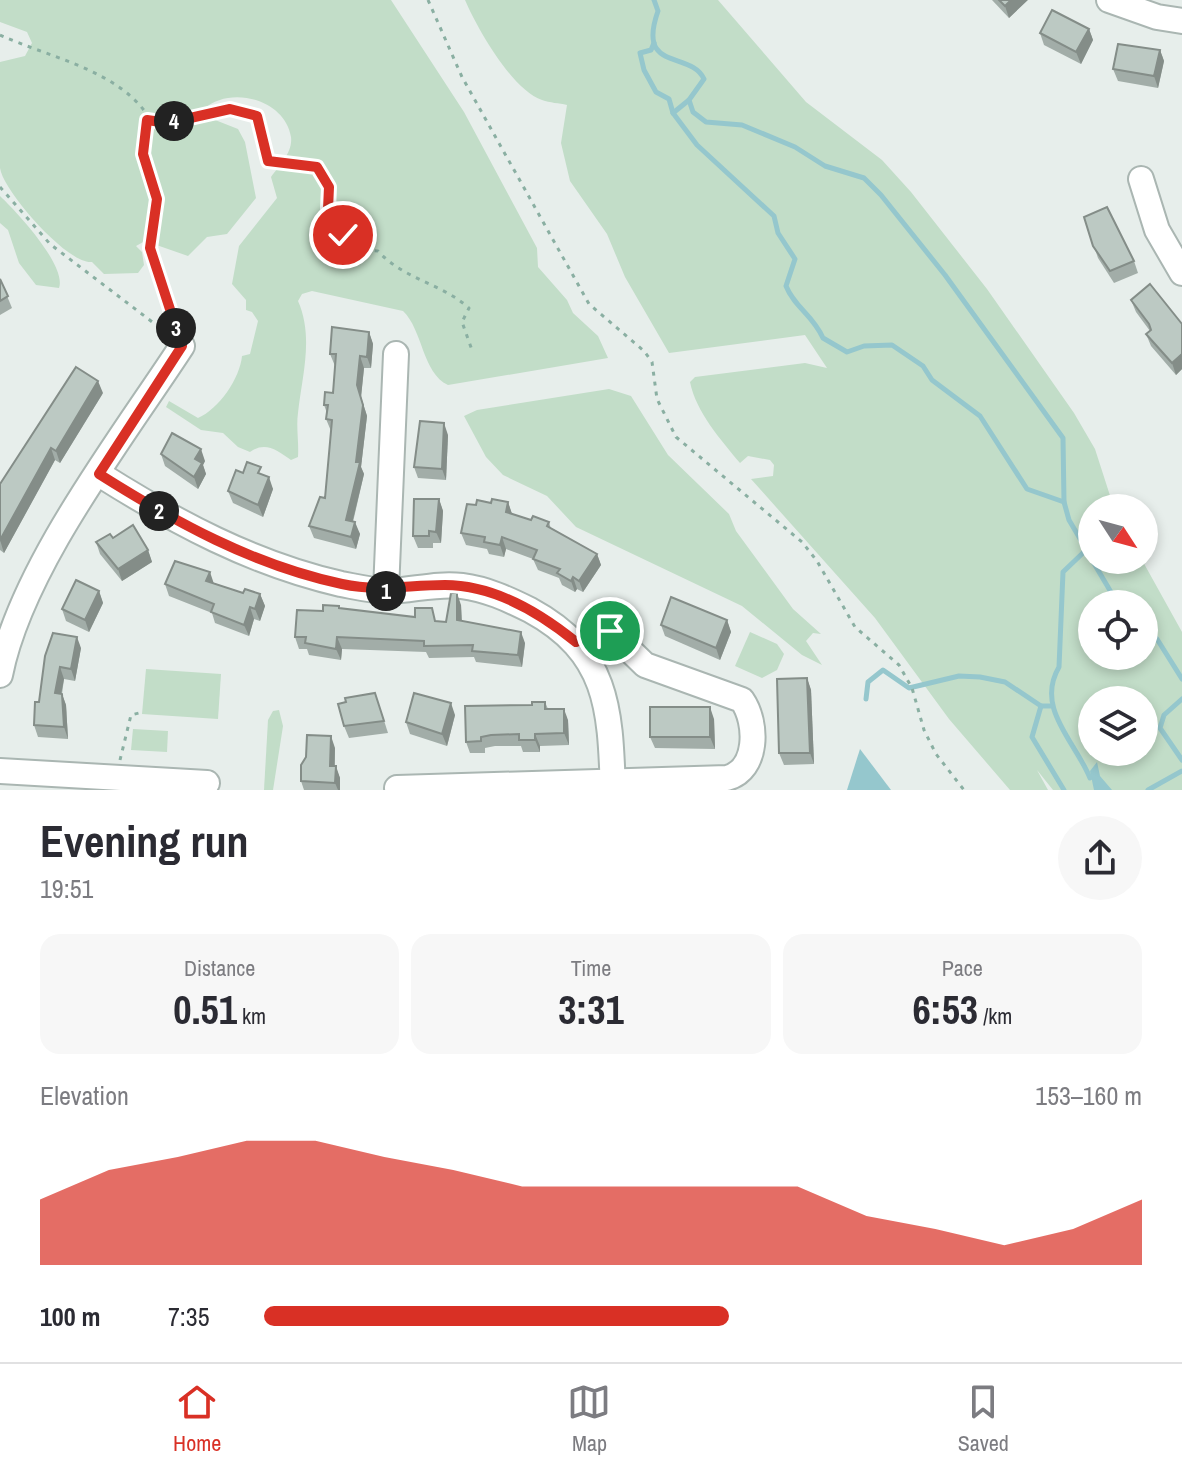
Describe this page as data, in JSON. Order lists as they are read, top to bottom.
{
  "north": "bottom right",
  "page": {
    "pins": [
      "4",
      "3",
      "2",
      "1"
    ],
    "heading": ["Evening run", "19:51"],
    "stats": [
      ["Distance", "0.51 km"],
      ["Time", "3:31"],
      ["Pace", "6:53 /km"]
    ],
    "chart": ["Elevation", "153–160 m"],
    "list": [
      {
        "name": "100 m",
        "note": "7:35"
      }
    ],
    "tabs": ["Home", "Map", "Saved"]
  }
}
